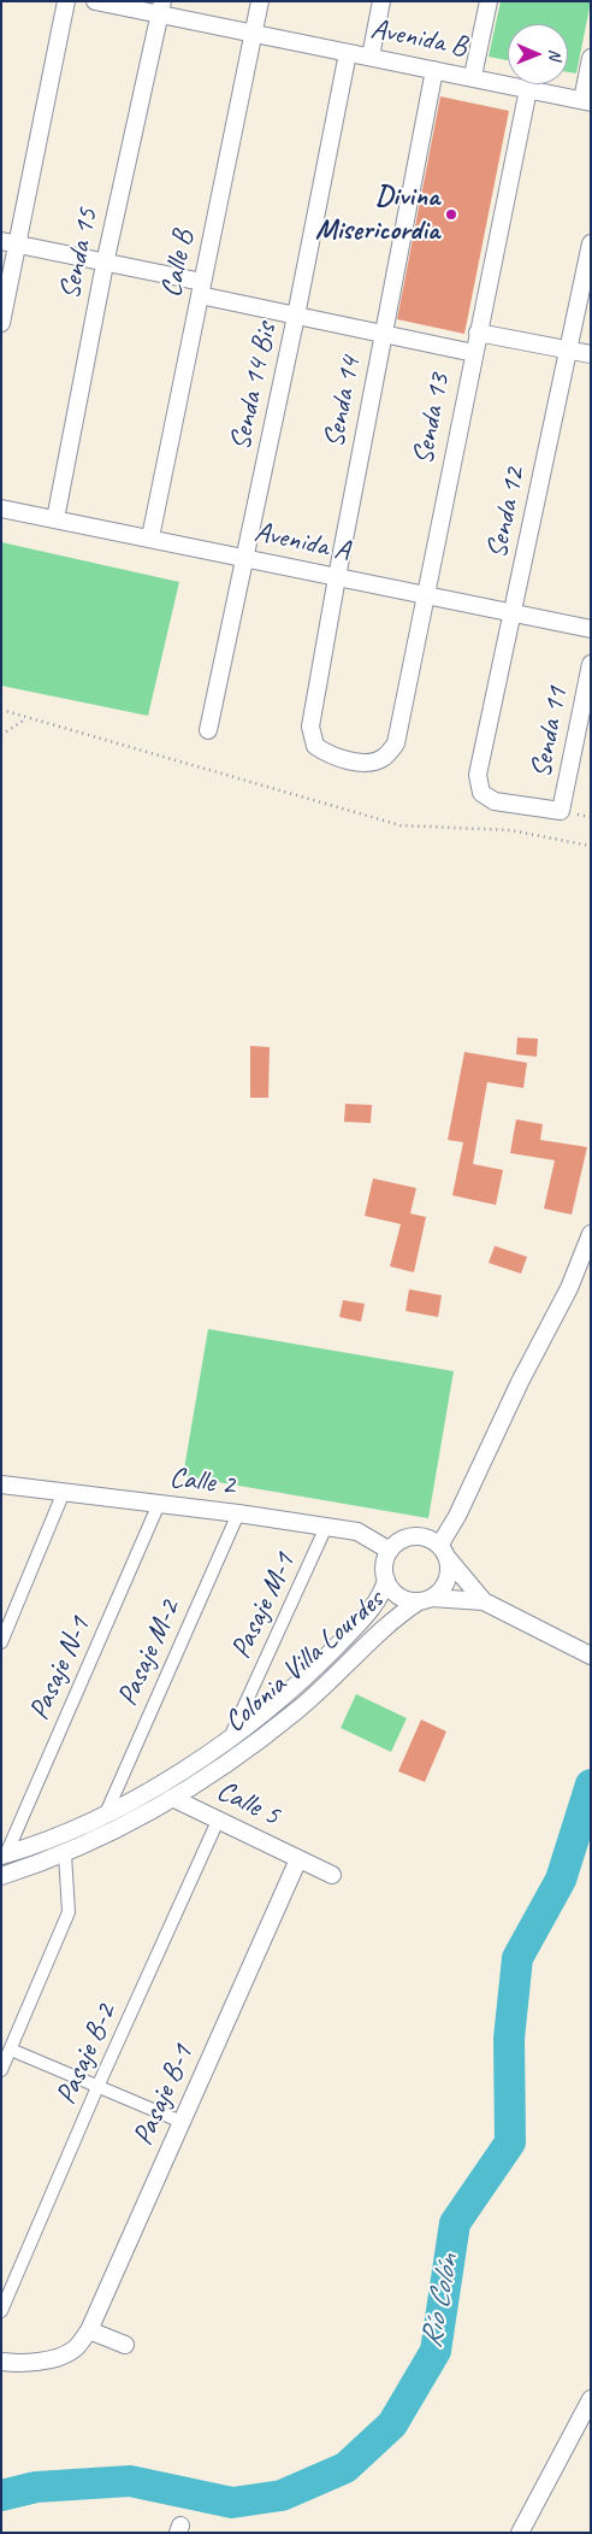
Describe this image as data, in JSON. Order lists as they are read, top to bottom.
{
  "streets": {
    "street": [
      "Avenida B",
      "Senda 15",
      "Calle B",
      "Senda 14 Bis",
      "Senda 14",
      "Senda 13",
      "Senda 12",
      "Avenida A",
      "Senda 11",
      "Calle 2",
      "Pasaje M-1",
      "Pasaje M-2",
      "Colonia Villa Lourdes",
      "Pasaje N-1",
      "Calle 5",
      "Pasaje B-2",
      "Pasaje B-1"
    ]
  },
  "crossings": [
    ["Avenida B", "Senda 15"],
    ["Avenida B", "Calle B"],
    ["Avenida B", "Senda 14 Bis"],
    ["Avenida B", "Senda 14"],
    ["Avenida B", "Senda 13"],
    ["Senda 15", "Avenida A"],
    ["Calle B", "Avenida A"],
    ["Senda 14 Bis", "Avenida A"],
    ["Senda 14", "Senda 13"],
    ["Senda 14", "Avenida A"],
    ["Senda 13", "Avenida A"],
    ["Senda 12", "Avenida A"],
    ["Senda 12", "Senda 11"],
    ["Calle 2", "Pasaje M-1"],
    ["Calle 2", "Pasaje M-2"],
    ["Calle 2", "Colonia Villa Lourdes"],
    ["Calle 2", "Pasaje N-1"],
    ["Pasaje M-1", "Colonia Villa Lourdes"],
    ["Pasaje M-2", "Colonia Villa Lourdes"],
    ["Colonia Villa Lourdes", "Pasaje N-1"],
    ["Colonia Villa Lourdes", "Calle 5"],
    ["Calle 5", "Pasaje B-2"],
    ["Calle 5", "Pasaje B-1"]
  ],
  "water": ["Río Colón"],
  "places": ["Divina Misericordia"],
  "north": "right"
}
